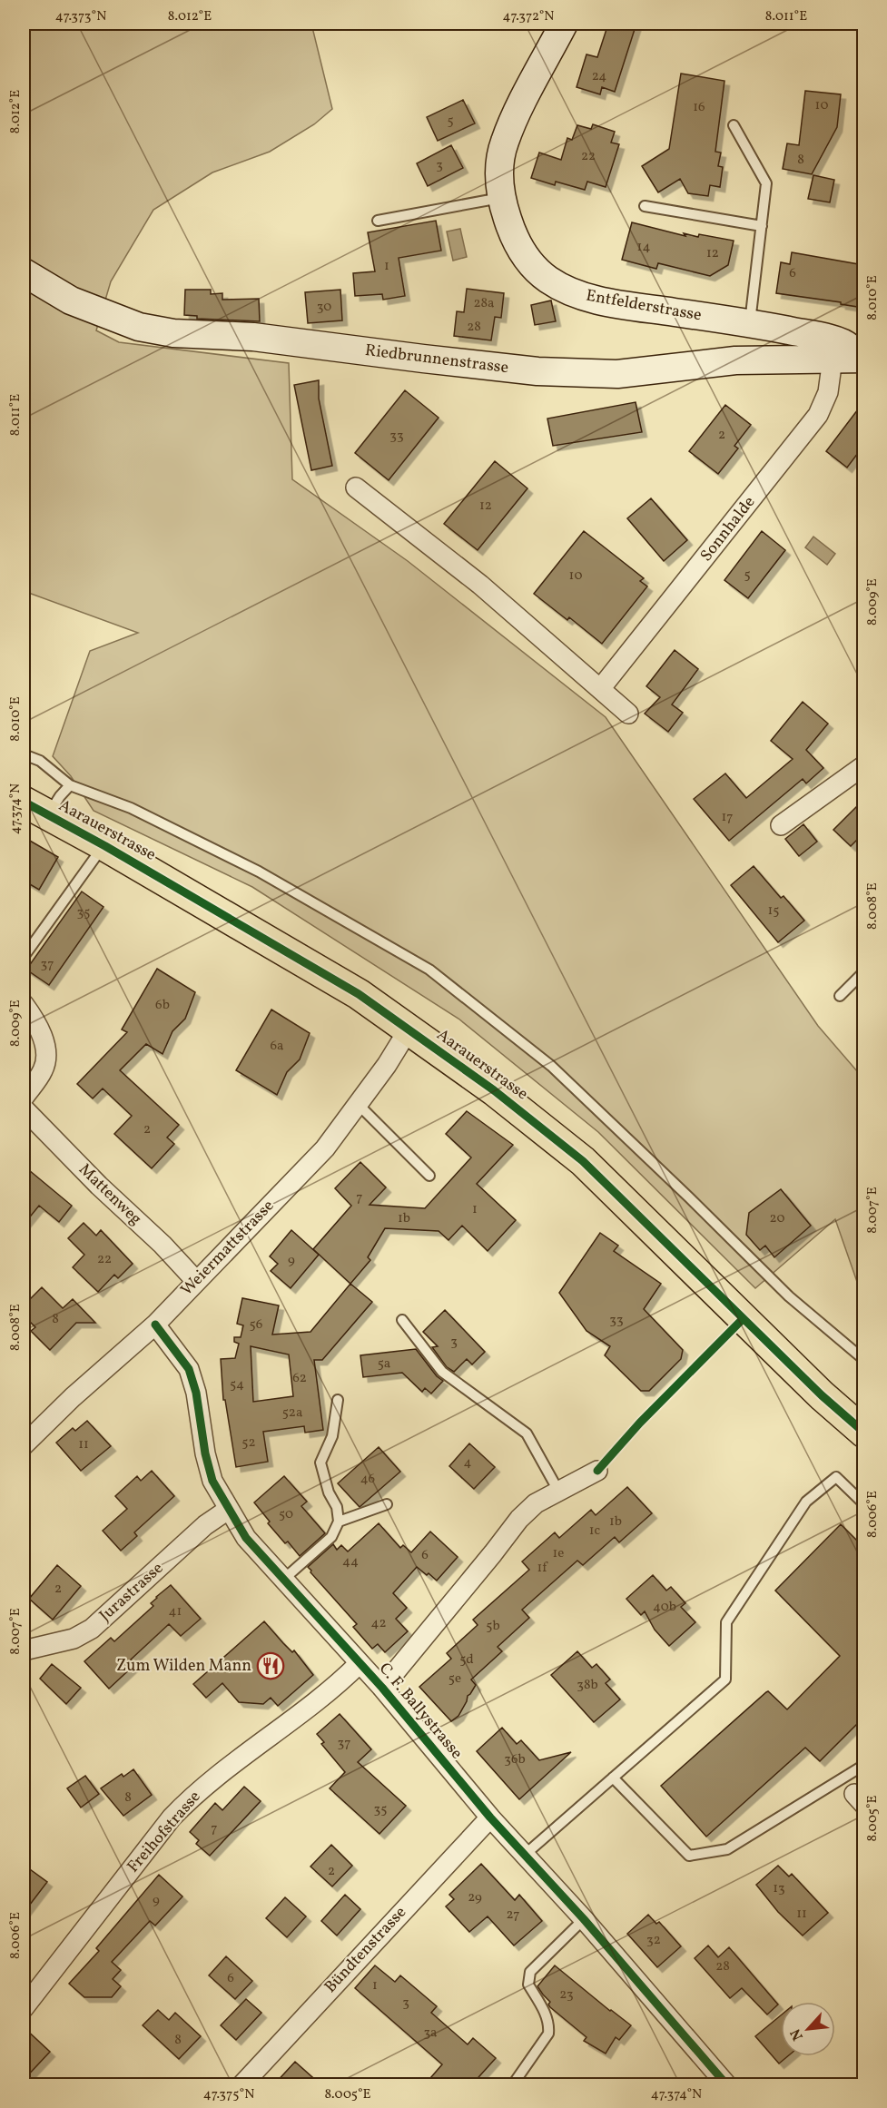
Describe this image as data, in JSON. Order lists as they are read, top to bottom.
{
  "streets": {
    "main road": ["Aarauerstrasse"],
    "street": [
      "Entfelderstrasse",
      "Riedbrunnenstrasse",
      "Sonnhalde",
      "Mattenweg",
      "Weiermattstrasse",
      "Jurastrasse",
      "C. F. Ballystrasse",
      "Freihofstrasse",
      "Bündtenstrasse"
    ]
  },
  "crossings": [
    ["Entfelderstrasse", "Riedbrunnenstrasse"],
    ["Entfelderstrasse", "Sonnhalde"],
    ["Riedbrunnenstrasse", "Sonnhalde"],
    ["Aarauerstrasse", "Weiermattstrasse"],
    ["Mattenweg", "Weiermattstrasse"],
    ["Weiermattstrasse", "C. F. Ballystrasse"],
    ["Jurastrasse", "C. F. Ballystrasse"],
    ["C. F. Ballystrasse", "Freihofstrasse"],
    ["C. F. Ballystrasse", "Bündtenstrasse"]
  ],
  "places": {
    "restaurant": ["Zum Wilden Mann"]
  },
  "house_numbers": [
    "24",
    "10",
    "16",
    "5",
    "22",
    "8",
    "3",
    "14",
    "12",
    "1",
    "6",
    "28a",
    "30",
    "28",
    "2",
    "33",
    "12",
    "5",
    "10",
    "17",
    "15",
    "35",
    "37",
    "6b",
    "6a",
    "2",
    "7",
    "1",
    "1b",
    "20",
    "22",
    "9",
    "8",
    "33",
    "56",
    "3",
    "5a",
    "62",
    "54",
    "52a",
    "52",
    "11",
    "4",
    "46",
    "50",
    "1b",
    "1c",
    "1e",
    "6",
    "44",
    "1f",
    "2",
    "40b",
    "41",
    "42",
    "5b",
    "5d",
    "5e",
    "38b",
    "37",
    "36b",
    "8",
    "35",
    "7",
    "2",
    "13",
    "29",
    "9",
    "11",
    "27",
    "32",
    "28",
    "6",
    "1",
    "23",
    "3",
    "3a",
    "8"
  ],
  "north": "bottom left",
  "coordinates": [
    "47.373°N",
    "8.012°E",
    "47.372°N",
    "8.011°E",
    "8.010°E",
    "8.009°E",
    "47.374°N",
    "8.008°E",
    "8.007°E",
    "8.006°E",
    "8.005°E",
    "47.375°N"
  ]
}
